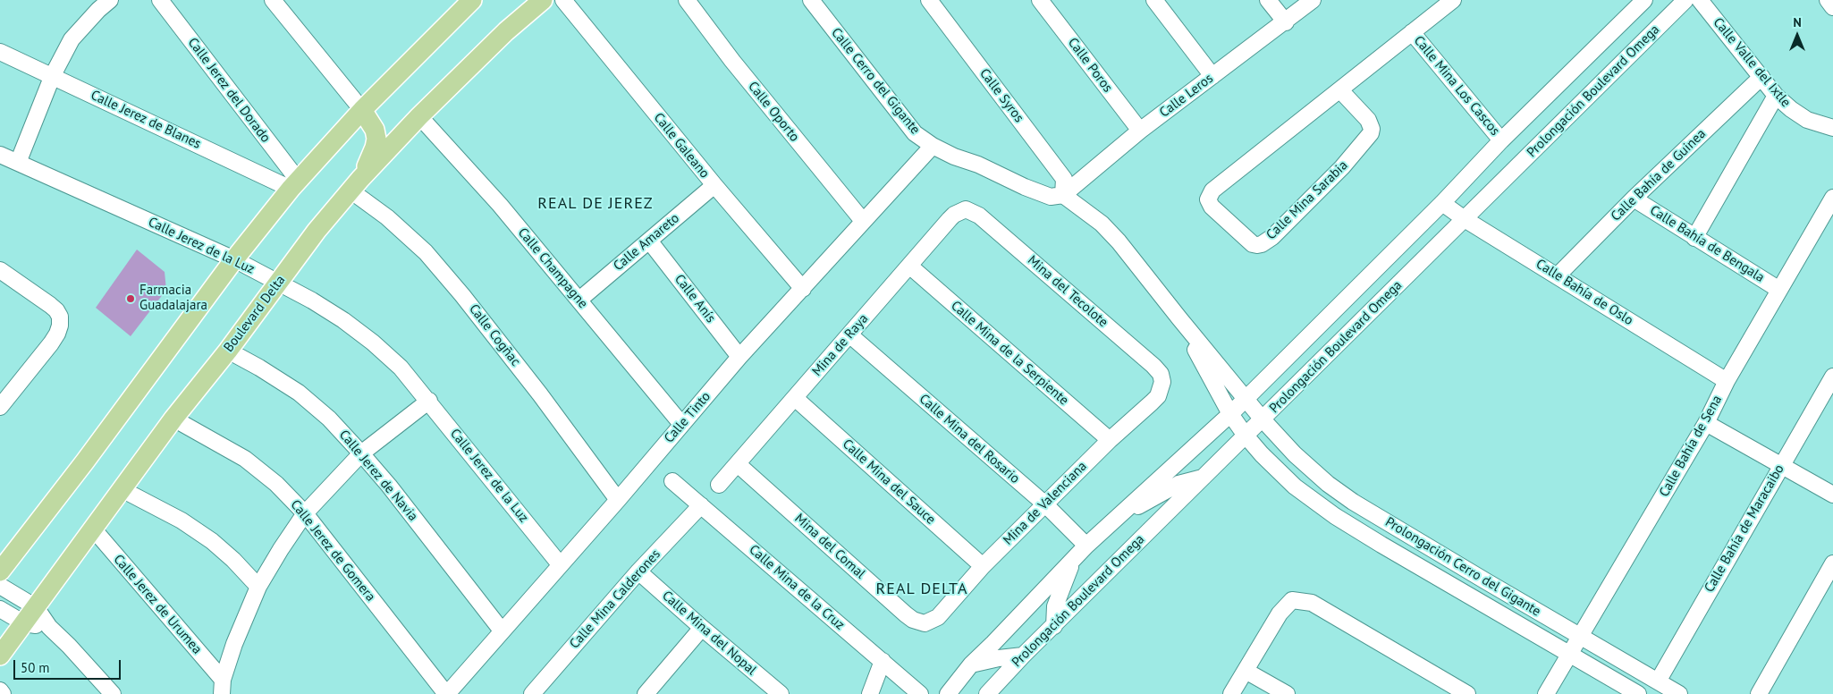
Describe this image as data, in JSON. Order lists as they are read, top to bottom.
{
  "streets": {
    "main road": ["Boulevard Delta"],
    "street": [
      "Calle Valle del Ixtle",
      "Calle Poros",
      "Calle Cerro del Gigante",
      "Calle Mina Los Cascos",
      "Calle Jerez del Dorado",
      "Prolongación Boulevard Omega",
      "Calle Syros",
      "Calle Leros",
      "Calle Oporto",
      "Calle Jerez de Blanes",
      "Calle Galeano",
      "Calle Bahía de Guinea",
      "Calle Mina Sarabia",
      "Calle Amareto",
      "Calle Bahía de Bengala",
      "Calle Jerez de la Luz",
      "Calle Champagne",
      "Mina del Tecolote",
      "Calle Bahía de Oslo",
      "Calle Anís",
      "Calle Cogñac",
      "Mina de Raya",
      "Calle Mina de la Serpiente",
      "Calle Tinto",
      "Calle Mina del Rosario",
      "Calle Bahía de Sena",
      "Calle Jerez de Navia",
      "Calle Mina del Sauce",
      "Mina de Valenciana",
      "Calle Bahía de Maracaibo",
      "Mina del Comal",
      "Calle Jerez de Gomera",
      "Prolongación Cerro del Gigante",
      "Calle Mina de la Cruz",
      "Calle Mina Calderones",
      "Calle Jerez de Urumea",
      "Calle Mina del Nopal"
    ]
  },
  "crossings": [
    ["Calle Valle del Ixtle", "Calle Bahía de Guinea"],
    ["Calle Poros", "Calle Leros"],
    ["Calle Cerro del Gigante", "Calle Syros"],
    ["Calle Cerro del Gigante", "Calle Leros"],
    ["Calle Cerro del Gigante", "Calle Tinto"],
    ["Calle Mina Los Cascos", "Prolongación Boulevard Omega"],
    ["Calle Mina Los Cascos", "Calle Mina Sarabia"],
    ["Calle Jerez del Dorado", "Calle Jerez de Blanes"],
    ["Prolongación Boulevard Omega", "Calle Bahía de Oslo"],
    ["Prolongación Boulevard Omega", "Calle Mina del Rosario"],
    ["Prolongación Boulevard Omega", "Prolongación Cerro del Gigante"],
    ["Calle Syros", "Calle Leros"],
    ["Calle Oporto", "Calle Tinto"],
    ["Calle Galeano", "Calle Amareto"],
    ["Calle Galeano", "Calle Tinto"],
    ["Calle Bahía de Guinea", "Calle Bahía de Bengala"],
    ["Calle Bahía de Guinea", "Calle Bahía de Oslo"],
    ["Calle Amareto", "Calle Champagne"],
    ["Calle Amareto", "Calle Anís"],
    ["Calle Bahía de Bengala", "Calle Bahía de Sena"],
    ["Calle Jerez de la Luz", "Boulevard Delta"],
    ["Calle Jerez de la Luz", "Calle Tinto"],
    ["Calle Champagne", "Boulevard Delta"],
    ["Calle Champagne", "Calle Tinto"],
    ["Mina del Tecolote", "Mina de Raya"],
    ["Mina del Tecolote", "Mina de Valenciana"],
    ["Calle Bahía de Oslo", "Calle Bahía de Sena"],
    ["Calle Anís", "Calle Tinto"],
    ["Boulevard Delta", "Calle Cogñac"],
    ["Boulevard Delta", "Calle Jerez de Navia"],
    ["Boulevard Delta", "Calle Jerez de Gomera"],
    ["Boulevard Delta", "Calle Jerez de Urumea"],
    ["Calle Cogñac", "Calle Tinto"],
    ["Mina de Raya", "Calle Mina de la Serpiente"],
    ["Mina de Raya", "Calle Mina del Rosario"],
    ["Mina de Raya", "Calle Mina del Sauce"],
    ["Mina de Raya", "Mina del Comal"],
    ["Calle Mina de la Serpiente", "Mina de Valenciana"],
    ["Calle Tinto", "Calle Jerez de Navia"],
    ["Calle Tinto", "Calle Jerez de Gomera"],
    ["Calle Mina del Rosario", "Mina de Valenciana"],
    ["Calle Bahía de Sena", "Prolongación Cerro del Gigante"],
    ["Calle Mina del Sauce", "Mina de Valenciana"],
    ["Mina de Valenciana", "Mina del Comal"],
    ["Calle Bahía de Maracaibo", "Prolongación Cerro del Gigante"],
    ["Calle Mina de la Cruz", "Calle Mina Calderones"],
    ["Calle Mina Calderones", "Calle Mina del Nopal"]
  ],
  "districts": ["REAL DE JEREZ", "REAL DELTA"],
  "places": ["Farmacia Guadalajara"],
  "scale_bar": "50 m",
  "north": "top"
}
